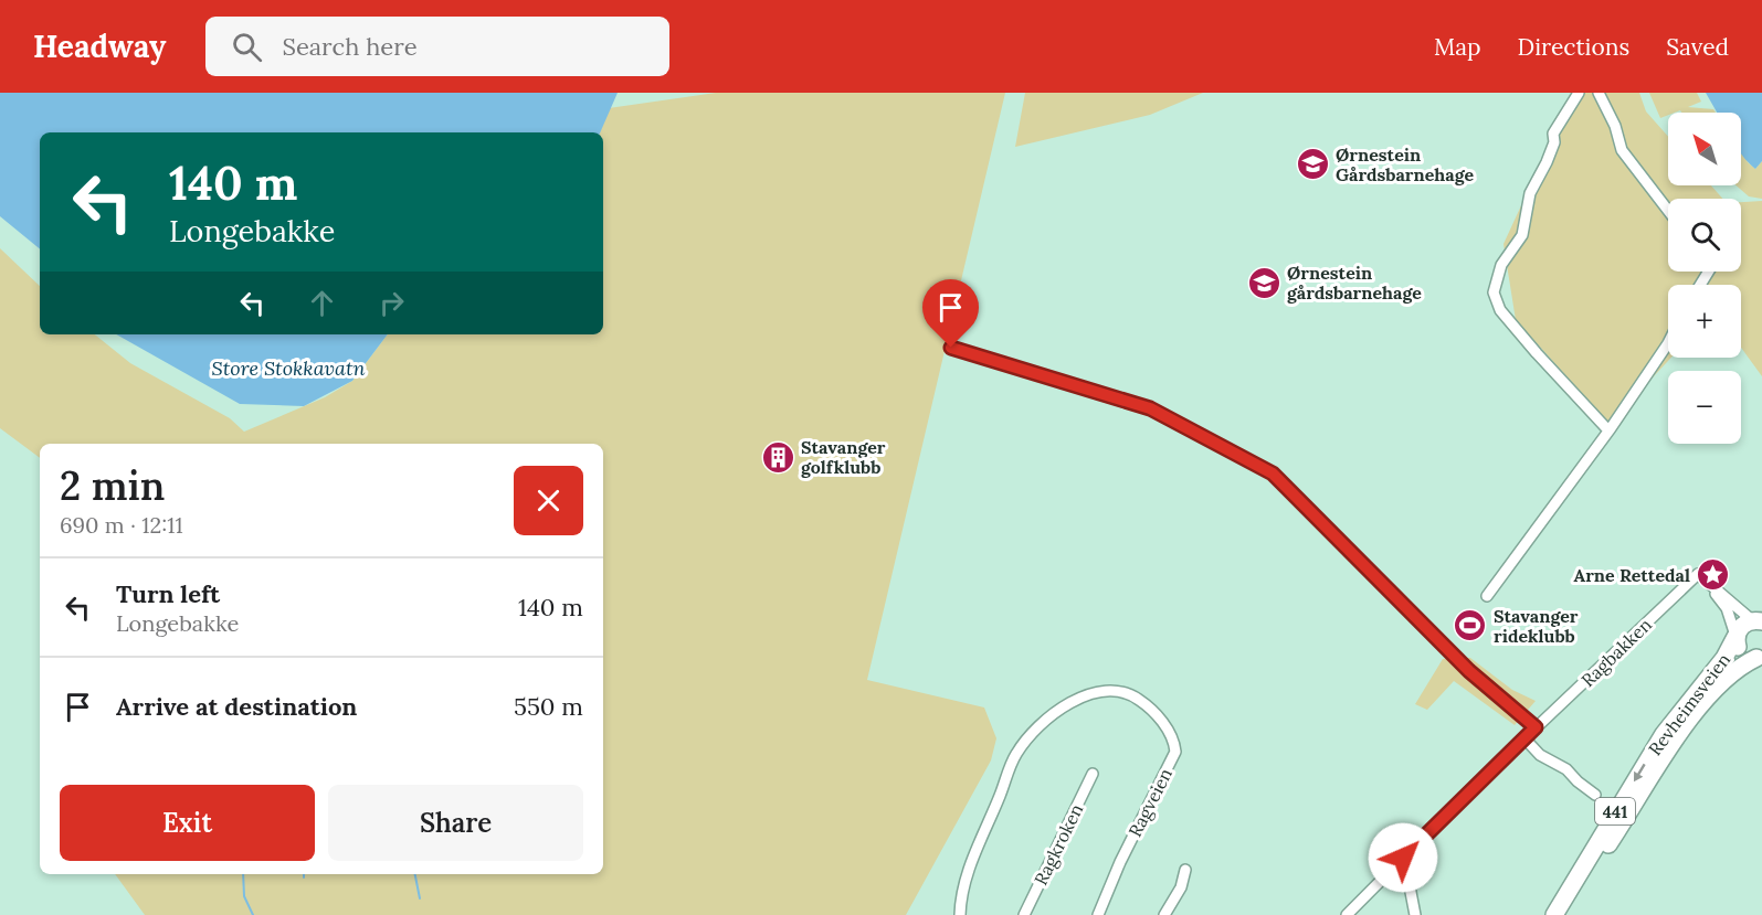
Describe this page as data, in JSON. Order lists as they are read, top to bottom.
{
  "streets": {
    "main road": ["Revheimsveien", "441"],
    "street": ["Ragbakken", "Ragveien", "Ragkroken"]
  },
  "crossings": [
    ["Revheimsveien", "441"]
  ],
  "water": ["Store Stokkavatn"],
  "places": {
    "school or university": ["Ørnestein Gårdsbarnehage", "Ørnestein gårdsbarnehage"],
    "building": ["Stavanger golfklubb"],
    "place": ["Arne Rettedal"],
    "sports": ["Stavanger rideklubb"]
  },
  "north": "top left",
  "page": {
    "header": "Headway",
    "search": "Search here",
    "nav": ["Map", "Directions", "Saved"],
    "map_buttons": ["+", "−"],
    "turn": ["140 m", "Longebakke"],
    "heading": ["2 min", "690 m · 12:11"],
    "list": [
      {
        "name": "Turn left",
        "note": "Longebakke",
        "value": "140 m"
      },
      {
        "name": "Arrive at destination",
        "value": "550 m"
      }
    ],
    "buttons": ["Exit", "Share"]
  }
}
